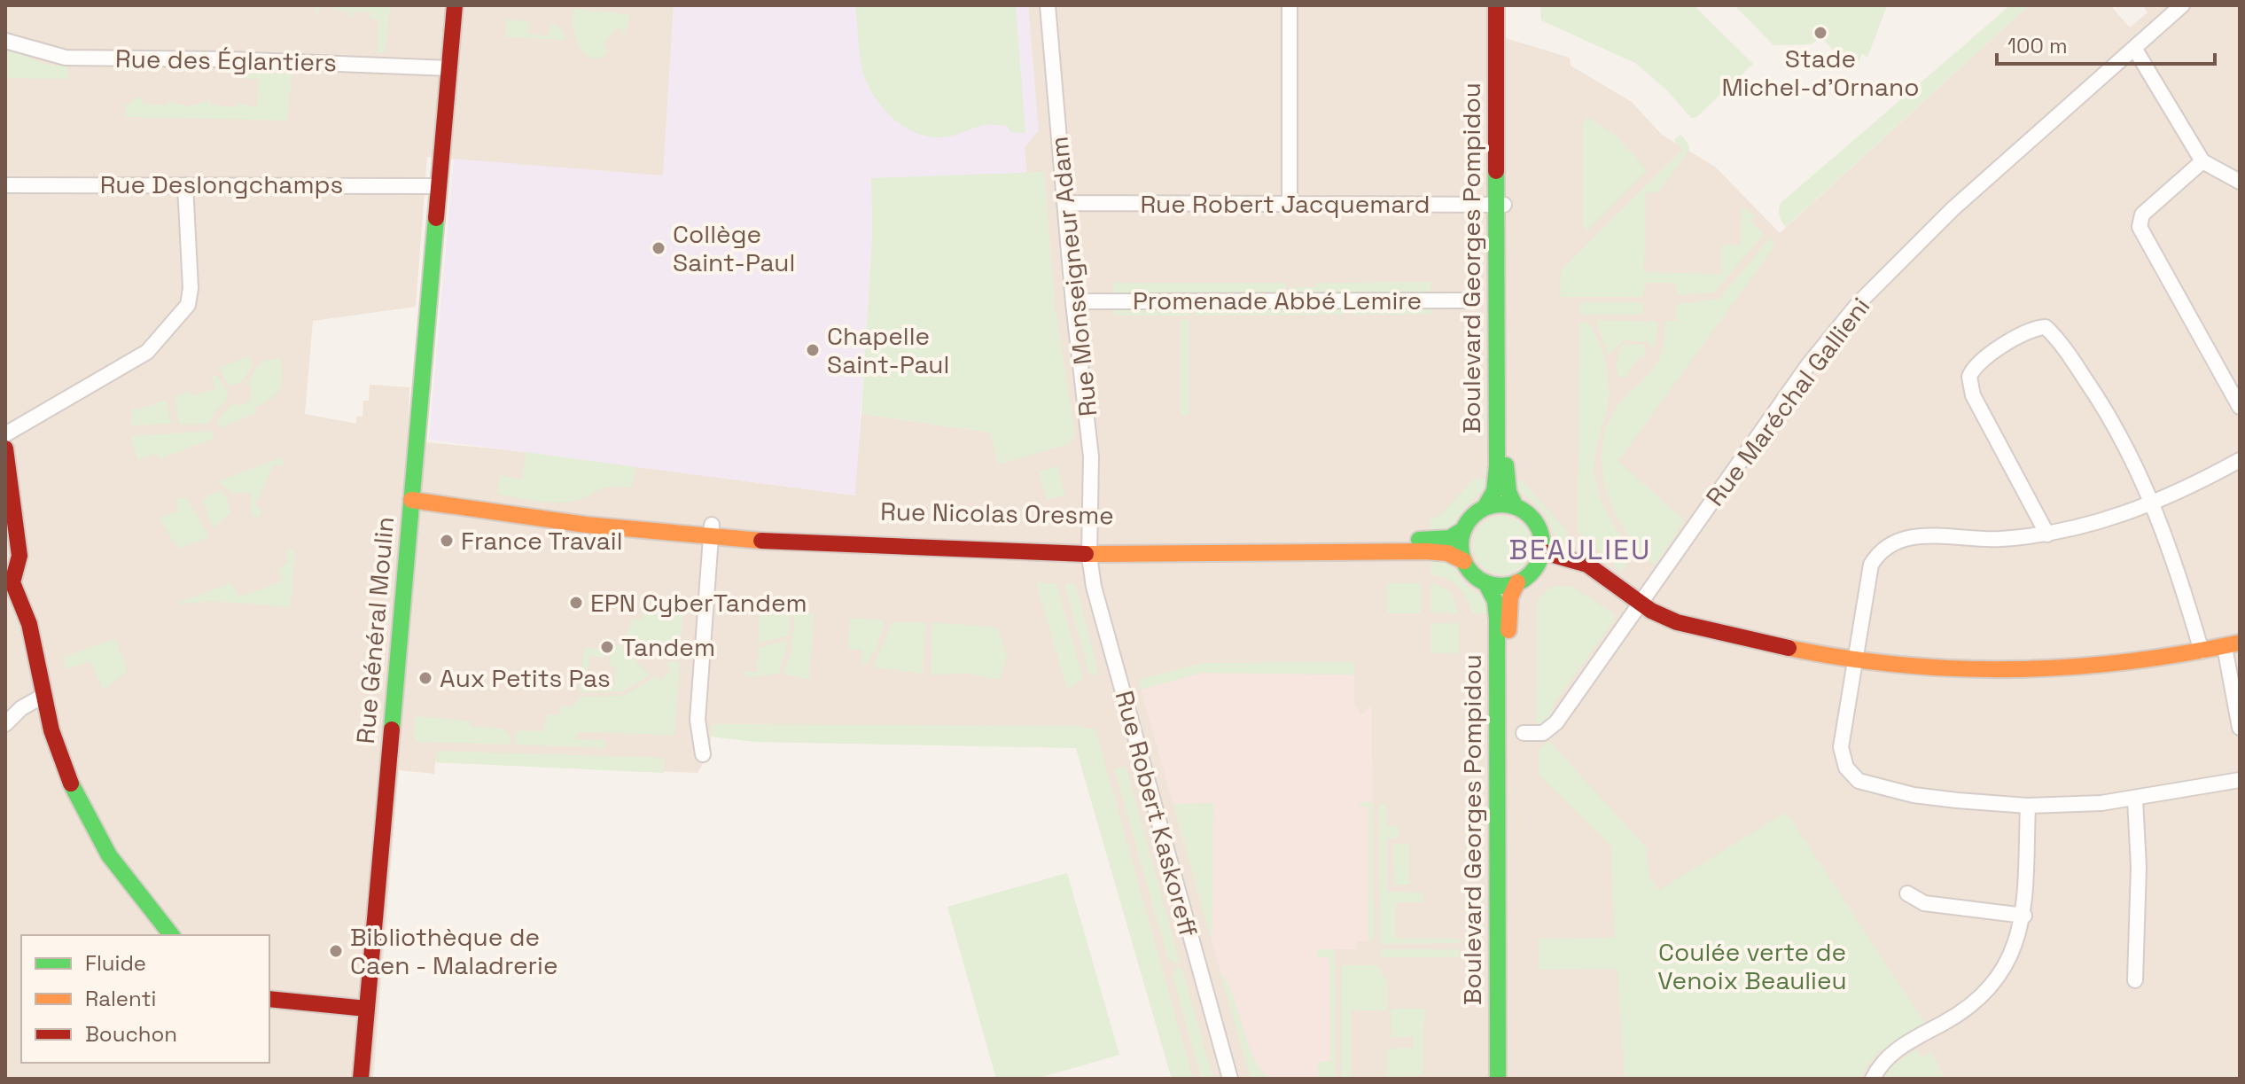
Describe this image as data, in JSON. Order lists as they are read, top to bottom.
{
  "streets": {
    "street": [
      "Rue des Églantiers",
      "Rue Deslongchamps",
      "Rue Robert Jacquemard",
      "Boulevard Georges Pompidou",
      "Rue Monseigneur Adam",
      "Promenade Abbé Lemire",
      "Rue Maréchal Gallieni",
      "Rue Nicolas Oresme",
      "Rue Général Moulin",
      "Rue Robert Kaskoreff"
    ]
  },
  "crossings": [
    ["Rue des Églantiers", "Rue Général Moulin"],
    ["Rue Deslongchamps", "Rue Général Moulin"],
    ["Rue Robert Jacquemard", "Boulevard Georges Pompidou"],
    ["Rue Robert Jacquemard", "Rue Monseigneur Adam"],
    ["Boulevard Georges Pompidou", "Rue Nicolas Oresme"],
    ["Rue Monseigneur Adam", "Rue Nicolas Oresme"],
    ["Rue Monseigneur Adam", "Rue Robert Kaskoreff"],
    ["Rue Nicolas Oresme", "Rue Général Moulin"],
    ["Rue Nicolas Oresme", "Rue Robert Kaskoreff"]
  ],
  "districts": ["BEAULIEU"],
  "parks": ["Coulée verte de Venoix Beaulieu"],
  "places": [
    "Stade Michel-d’Ornano",
    "Collège Saint-Paul",
    "Chapelle Saint-Paul",
    "France Travail",
    "EPN CyberTandem",
    "Tandem",
    "Aux Petits Pas",
    "Bibliothèque de Caen - Maladrerie"
  ],
  "legend": ["Fluide", "Ralenti", "Bouchon"],
  "scale_bar": "100 m"
}
